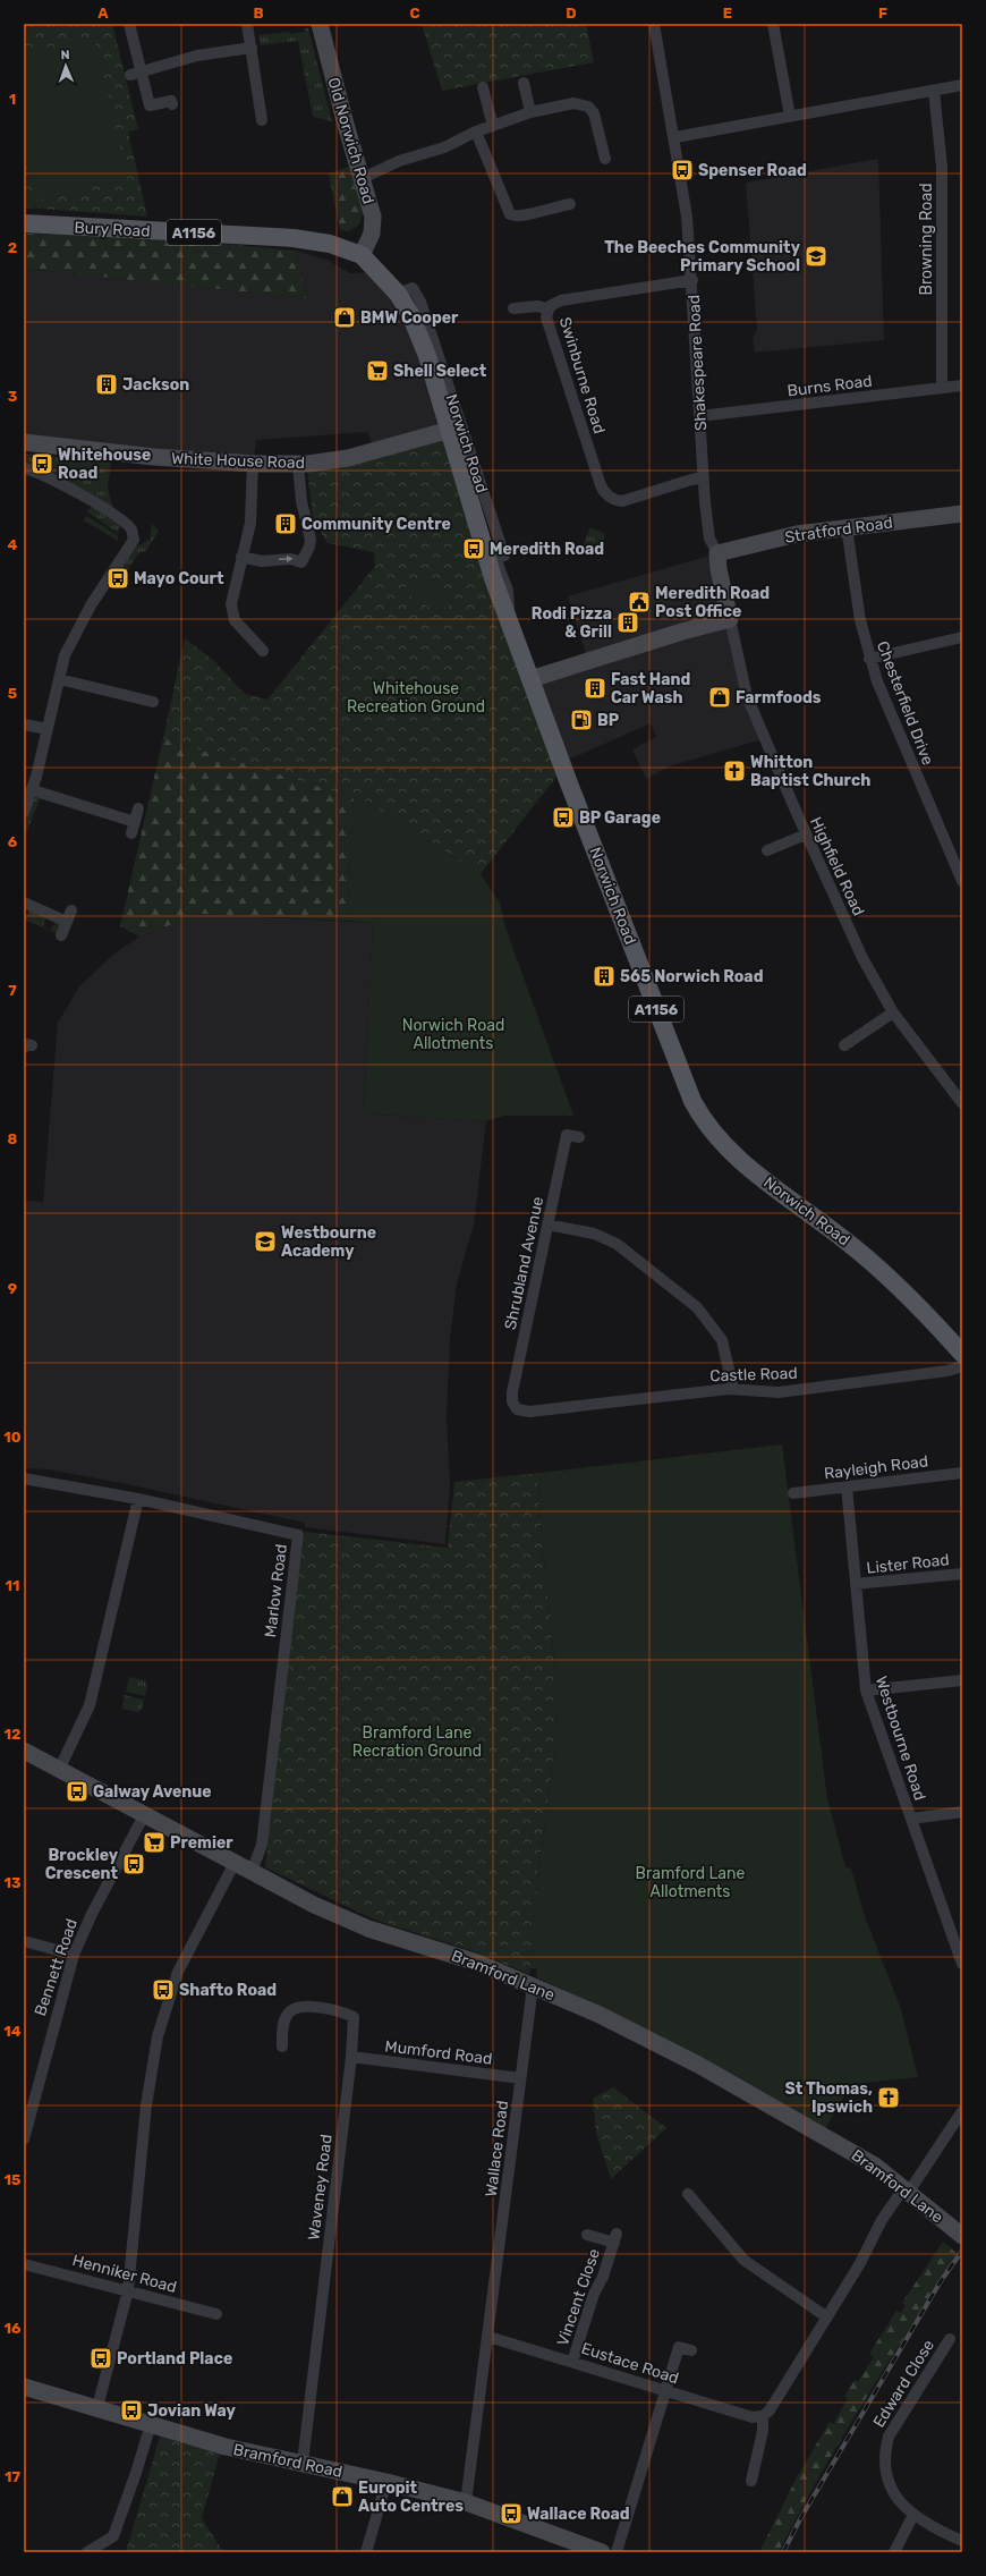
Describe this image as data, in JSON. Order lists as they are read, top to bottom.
{
  "streets": {
    "main road": ["Bury Road", "A1156", "Norwich Road"],
    "street": [
      "Old Norwich Road",
      "Browning Road",
      "Shakespeare Road",
      "Swinburne Road",
      "Burns Road",
      "White House Road",
      "Stratford Road",
      "Chesterfield Drive",
      "Highfield Road",
      "Shrubland Avenue",
      "Castle Road",
      "Rayleigh Road",
      "Lister Road",
      "Marlow Road",
      "Westbourne Road",
      "Bennett Road",
      "Bramford Lane",
      "Mumford Road",
      "Wallace Road",
      "Waveney Road",
      "Henniker Road",
      "Vincent Close",
      "Eustace Road",
      "Edward Close",
      "Bramford Road"
    ]
  },
  "crossings": [
    ["Old Norwich Road", "Bury Road"],
    ["Old Norwich Road", "Norwich Road"],
    ["Bury Road", "Norwich Road"],
    ["Browning Road", "Burns Road"],
    ["Shakespeare Road", "Swinburne Road"],
    ["Shakespeare Road", "Burns Road"],
    ["Shakespeare Road", "Stratford Road"],
    ["Shakespeare Road", "Highfield Road"],
    ["Norwich Road", "White House Road"],
    ["Stratford Road", "Chesterfield Drive"],
    ["Shrubland Avenue", "Castle Road"],
    ["Rayleigh Road", "Westbourne Road"],
    ["Lister Road", "Westbourne Road"],
    ["Marlow Road", "Bramford Lane"],
    ["Bennett Road", "Bramford Lane"],
    ["Bramford Lane", "Wallace Road"],
    ["Mumford Road", "Wallace Road"],
    ["Mumford Road", "Waveney Road"],
    ["Wallace Road", "Eustace Road"],
    ["Wallace Road", "Bramford Road"],
    ["Waveney Road", "Bramford Road"],
    ["Vincent Close", "Eustace Road"]
  ],
  "parks": [
    "Whitehouse Recreation Ground",
    "Norwich Road Allotments",
    "Bramford Lane Recration Ground",
    "Bramford Lane Allotments"
  ],
  "places": {
    "bus stop": [
      "Spenser Road",
      "Whitehouse Road",
      "Meredith Road",
      "Mayo Court",
      "BP Garage",
      "Galway Avenue",
      "Brockley Crescent",
      "Shafto Road",
      "Portland Place",
      "Jovian Way",
      "Wallace Road"
    ],
    "school or university": ["The Beeches Community Primary School", "Westbourne Academy"],
    "shop": ["BMW Cooper", "Farmfoods", "Europit Auto Centres"],
    "supermarket": ["Shell Select", "Premier"],
    "building": [
      "Jackson",
      "Community Centre",
      "Rodi Pizza & Grill",
      "Fast Hand Car Wash",
      "565 Norwich Road"
    ],
    "public building": ["Meredith Road Post Office"],
    "fuel station": ["BP"],
    "church": ["Whitton Baptist Church", "St Thomas, Ipswich"]
  },
  "north": "top",
  "grid": {
    "columns": [
      "A",
      "B",
      "C",
      "D",
      "E",
      "F"
    ],
    "rows": [
      "1",
      "2",
      "3",
      "4",
      "5",
      "6",
      "7",
      "8",
      "9",
      "10",
      "11",
      "12",
      "13",
      "14",
      "15",
      "16",
      "17"
    ]
  }
}
